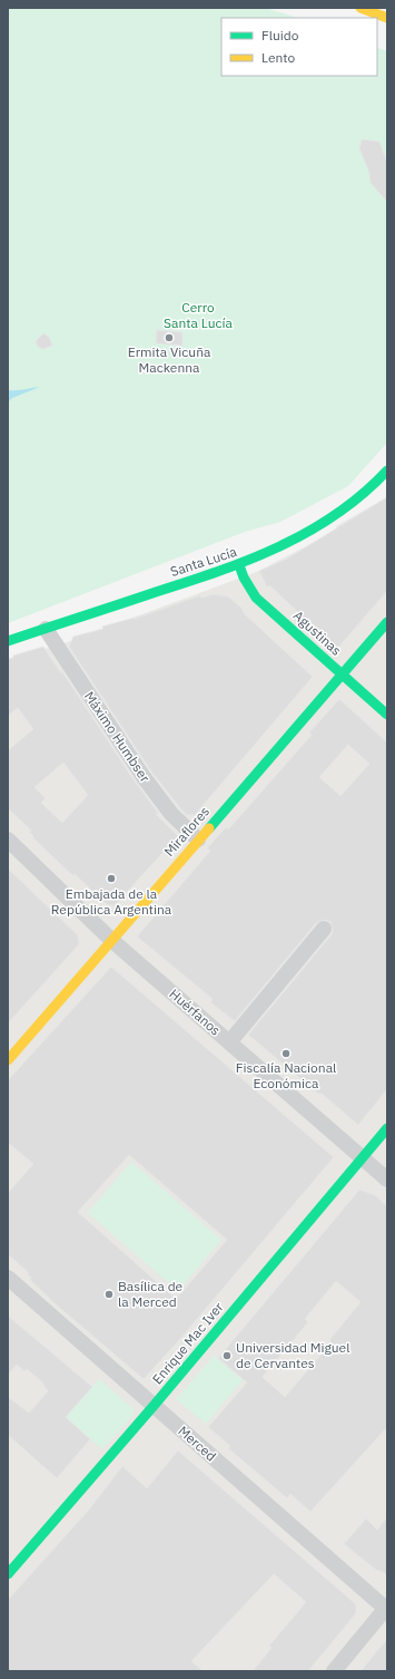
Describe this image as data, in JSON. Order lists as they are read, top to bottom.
{
  "streets": {
    "street": [
      "Santa Lucía",
      "Agustinas",
      "Máximo Humbser",
      "Miraflores",
      "Huérfanos",
      "Enrique Mac Iver",
      "Merced"
    ]
  },
  "crossings": [
    ["Santa Lucía", "Agustinas"],
    ["Santa Lucía", "Máximo Humbser"],
    ["Agustinas", "Miraflores"],
    ["Máximo Humbser", "Miraflores"],
    ["Miraflores", "Huérfanos"],
    ["Huérfanos", "Enrique Mac Iver"],
    ["Enrique Mac Iver", "Merced"]
  ],
  "parks": ["Cerro Santa Lucía"],
  "places": [
    "Ermita Vicuña Mackenna",
    "Embajada de la República Argentina",
    "Fiscalía Nacional Económica",
    "Basílica de la Merced",
    "Universidad Miguel de Cervantes"
  ],
  "legend": ["Fluido", "Lento"]
}
